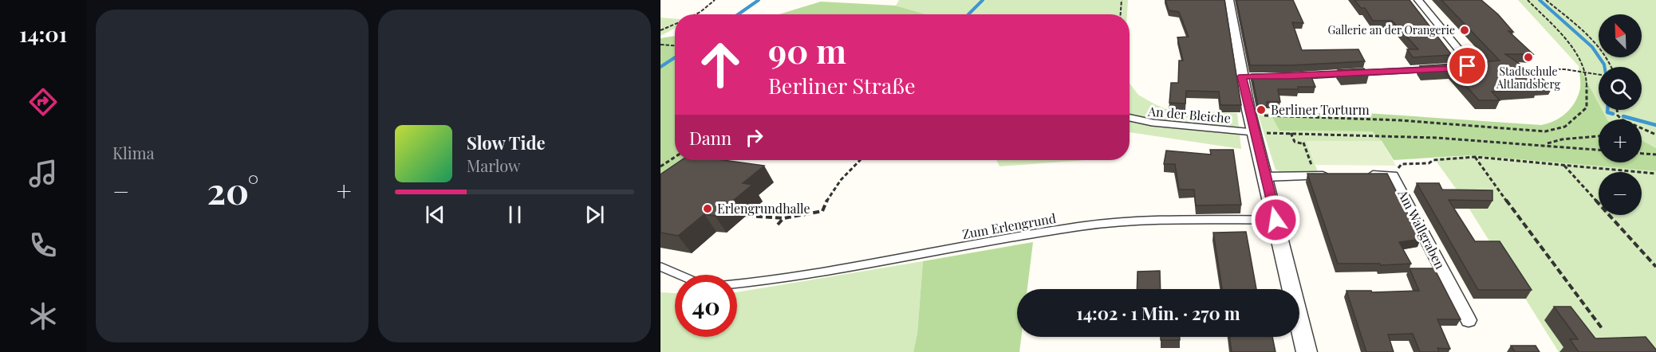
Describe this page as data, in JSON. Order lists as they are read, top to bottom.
{
  "streets": {
    "street": ["Am Wallgraben"],
    "lane": ["An der Bleiche", "Zum Erlengrund"]
  },
  "places": [
    "Gallerie an der Orangerie",
    "Stadtschule Altlandsberg",
    "Berliner Torturm",
    "Erlengrundhalle"
  ],
  "north": "top left",
  "page": {
    "tabs": "14:01",
    "tile": "Klima",
    "map_buttons": ["+", "−"],
    "turn": ["90 m", "Berliner Straße"],
    "then": "Dann",
    "song": ["Slow Tide", "Marlow"],
    "heat": ["−", "20°", "+"],
    "limit": "40",
    "trip": "14:02 · 1 Min. · 270 m"
  }
}
